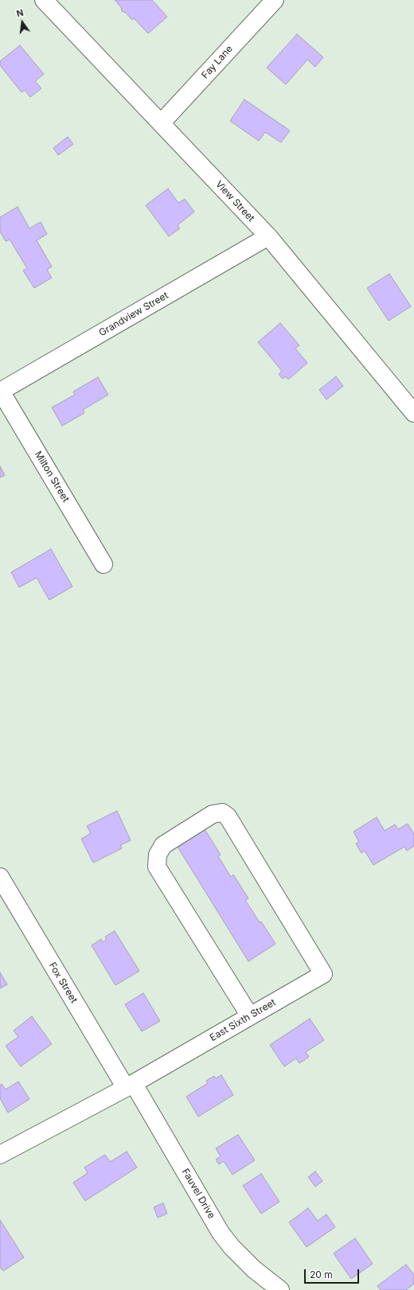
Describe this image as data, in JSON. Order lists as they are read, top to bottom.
{
  "streets": {
    "street": [
      "Fay Lane",
      "View Street",
      "Grandview Street",
      "Milton Street",
      "Fox Street",
      "East Sixth Street",
      "Fauvel Drive"
    ]
  },
  "crossings": [
    ["Fay Lane", "View Street"],
    ["View Street", "Grandview Street"],
    ["Grandview Street", "Milton Street"],
    ["Fox Street", "East Sixth Street"],
    ["Fox Street", "Fauvel Drive"],
    ["East Sixth Street", "Fauvel Drive"]
  ],
  "scale_bar": "20 m",
  "north": "top"
}
